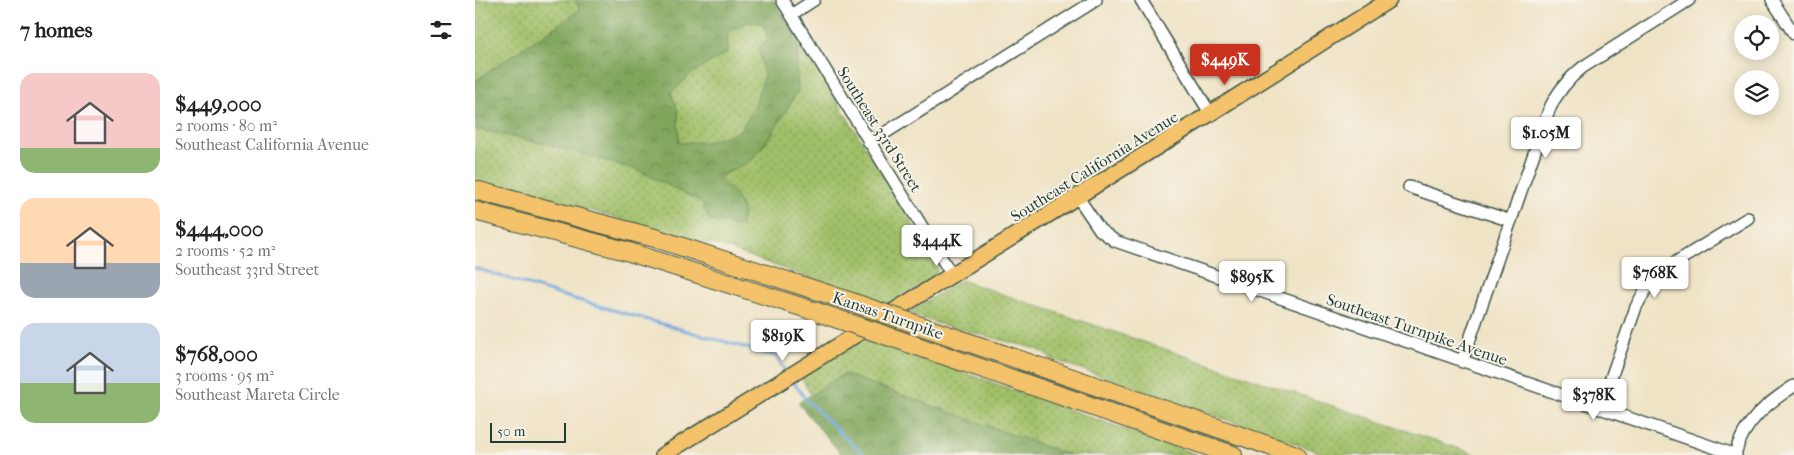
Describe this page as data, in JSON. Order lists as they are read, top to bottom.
{
  "streets": {
    "highway": ["Kansas Turnpike"],
    "main road": ["Southeast California Avenue"],
    "street": ["Southeast 33rd Street", "Southeast Turnpike Avenue"]
  },
  "crossings": [
    ["Southeast 33rd Street", "Southeast California Avenue"],
    ["Southeast California Avenue", "Southeast Turnpike Avenue"]
  ],
  "scale_bar": "50 m",
  "page": {
    "heading": "7 homes",
    "price": [
      "$449K",
      "$1.05M",
      "$444K",
      "$768K",
      "$895K",
      "$819K",
      "$378K"
    ],
    "list": [
      {
        "name": "$449,000",
        "note": "2 rooms · 80 m² · Southeast California Avenue"
      },
      {
        "name": "$444,000",
        "note": "2 rooms · 52 m² · Southeast 33rd Street"
      },
      {
        "name": "$768,000",
        "note": "3 rooms · 95 m² · Southeast Mareta Circle"
      }
    ],
    "scale": "50 m"
  }
}
